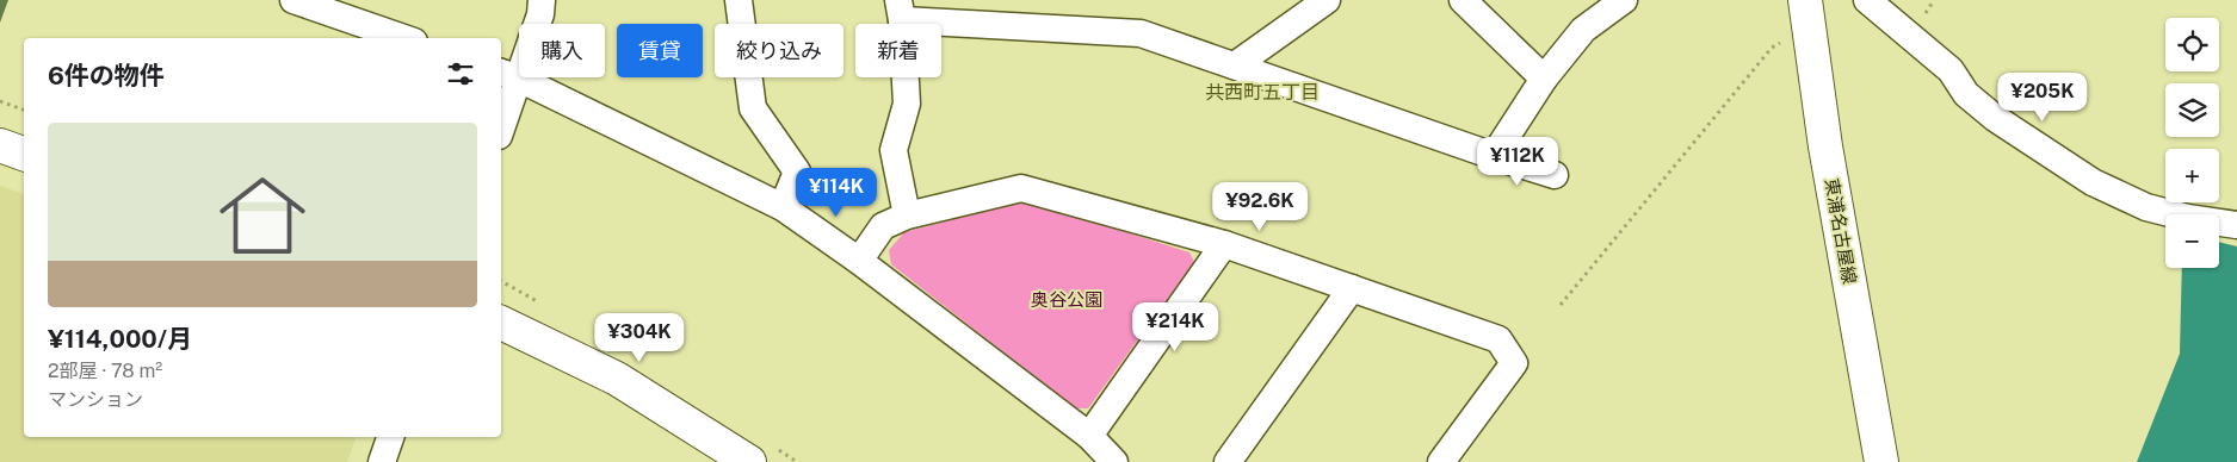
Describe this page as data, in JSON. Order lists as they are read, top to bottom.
{
  "streets": {
    "main road": ["東浦名古屋線"]
  },
  "districts": ["共西町五丁目"],
  "parks": ["奥谷公園"],
  "page": {
    "map_buttons": ["+", "−"],
    "chip": [
      "購入",
      "賃貸",
      "絞り込み",
      "新着"
    ],
    "heading": "6件の物件",
    "price": [
      "¥205K",
      "¥112K",
      "¥114K",
      "¥92.6K",
      "¥214K",
      "¥304K"
    ],
    "list": [
      {
        "name": "¥114,000/月",
        "note": "2部屋 · 78 m² · マンション"
      }
    ]
  }
}
